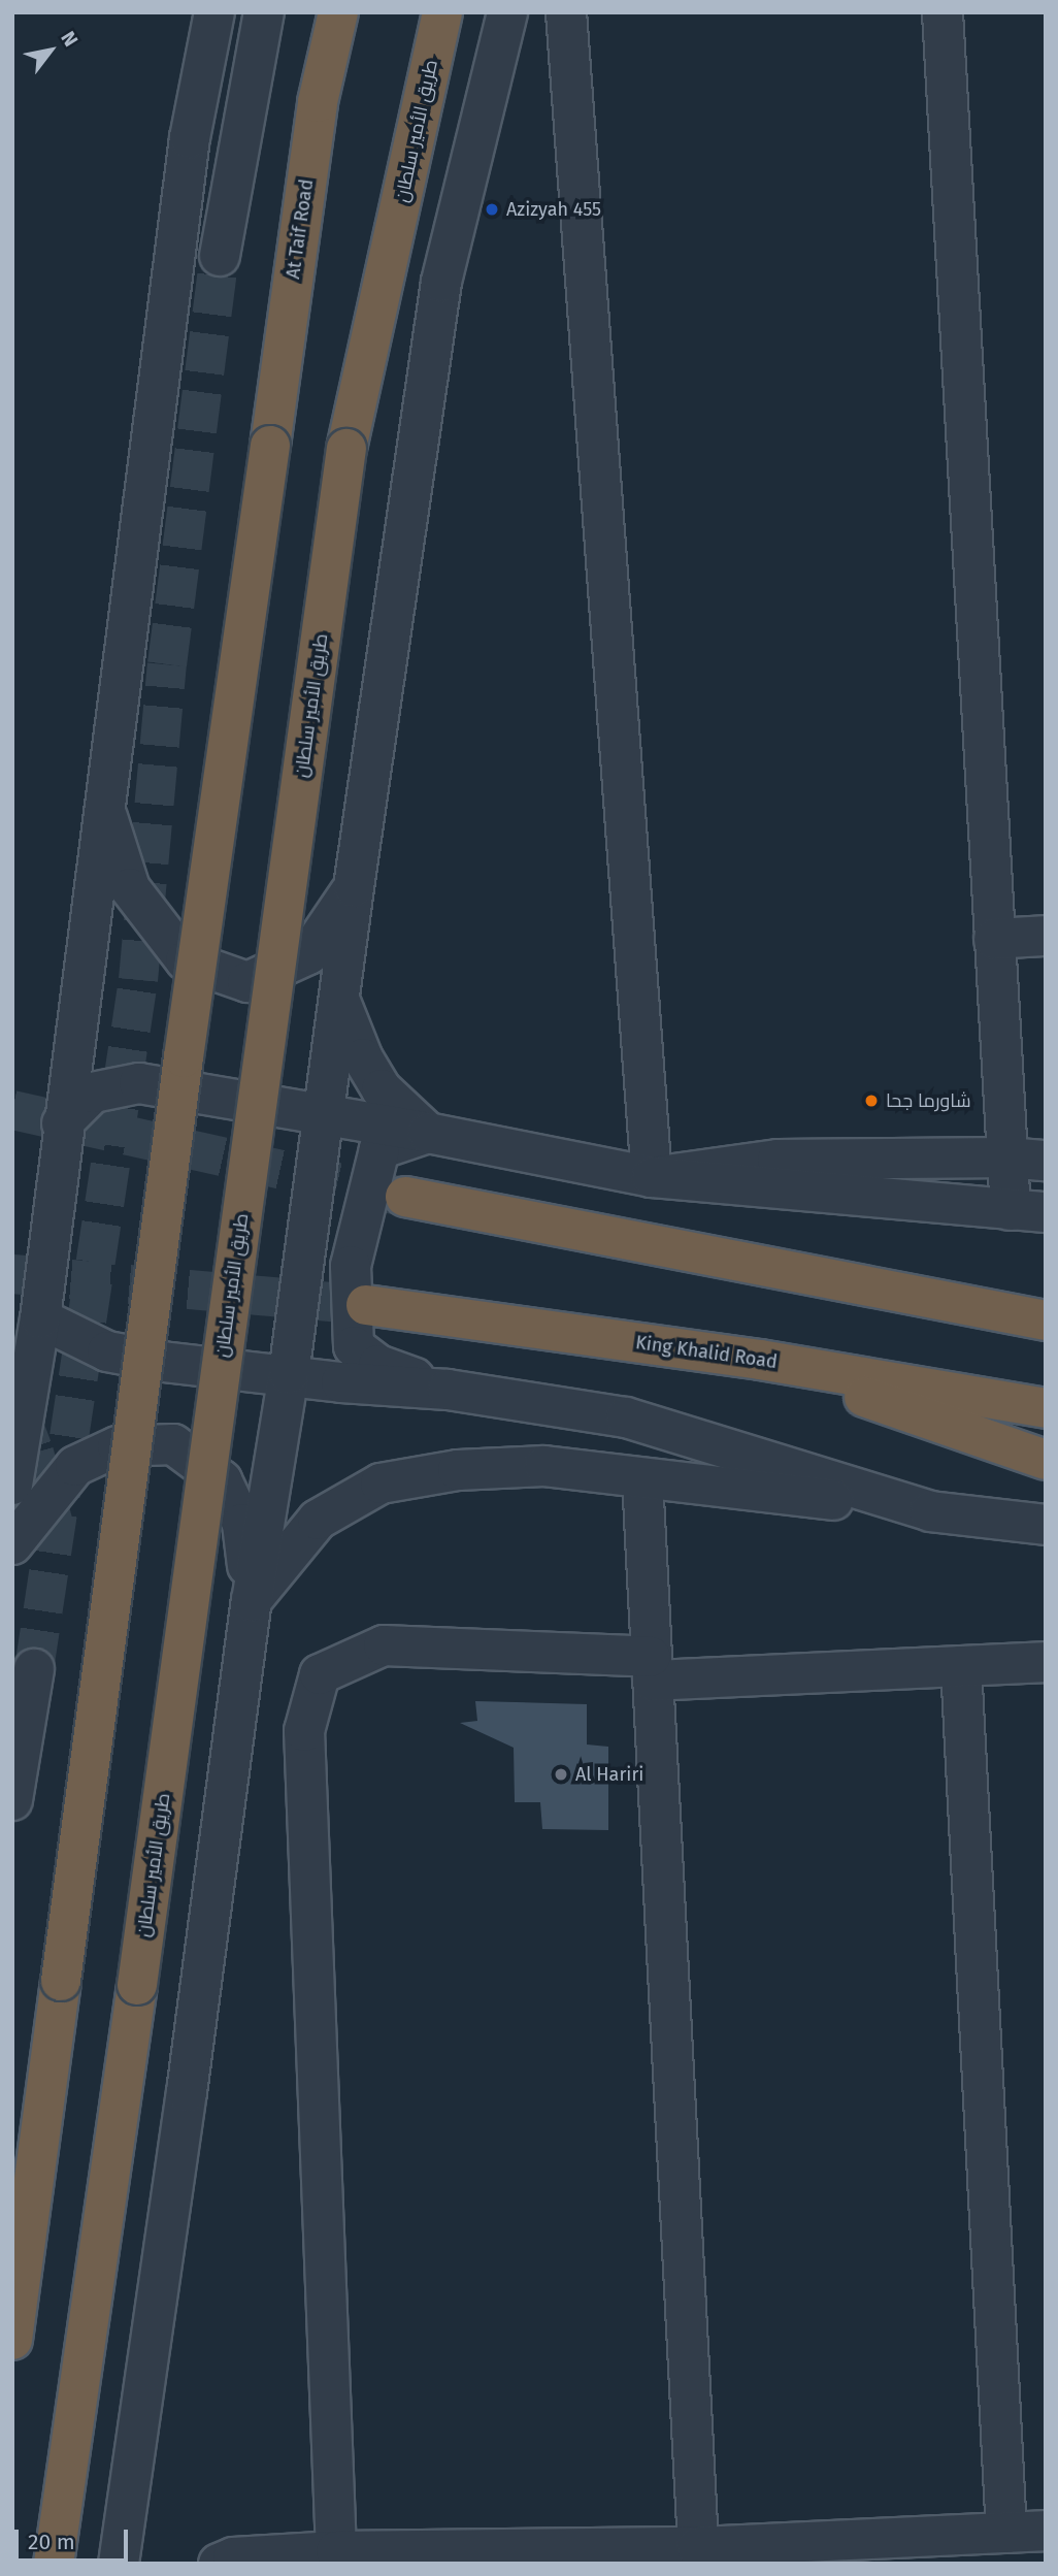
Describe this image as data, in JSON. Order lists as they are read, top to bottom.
{
  "streets": {
    "highway": ["طريق الأمير سلطان", "At Taif Road", "King Khalid Road"]
  },
  "places": ["Azizyah 455", "شاورما جحا", "Al Hariri"],
  "scale_bar": "20 m",
  "north": "top right"
}
